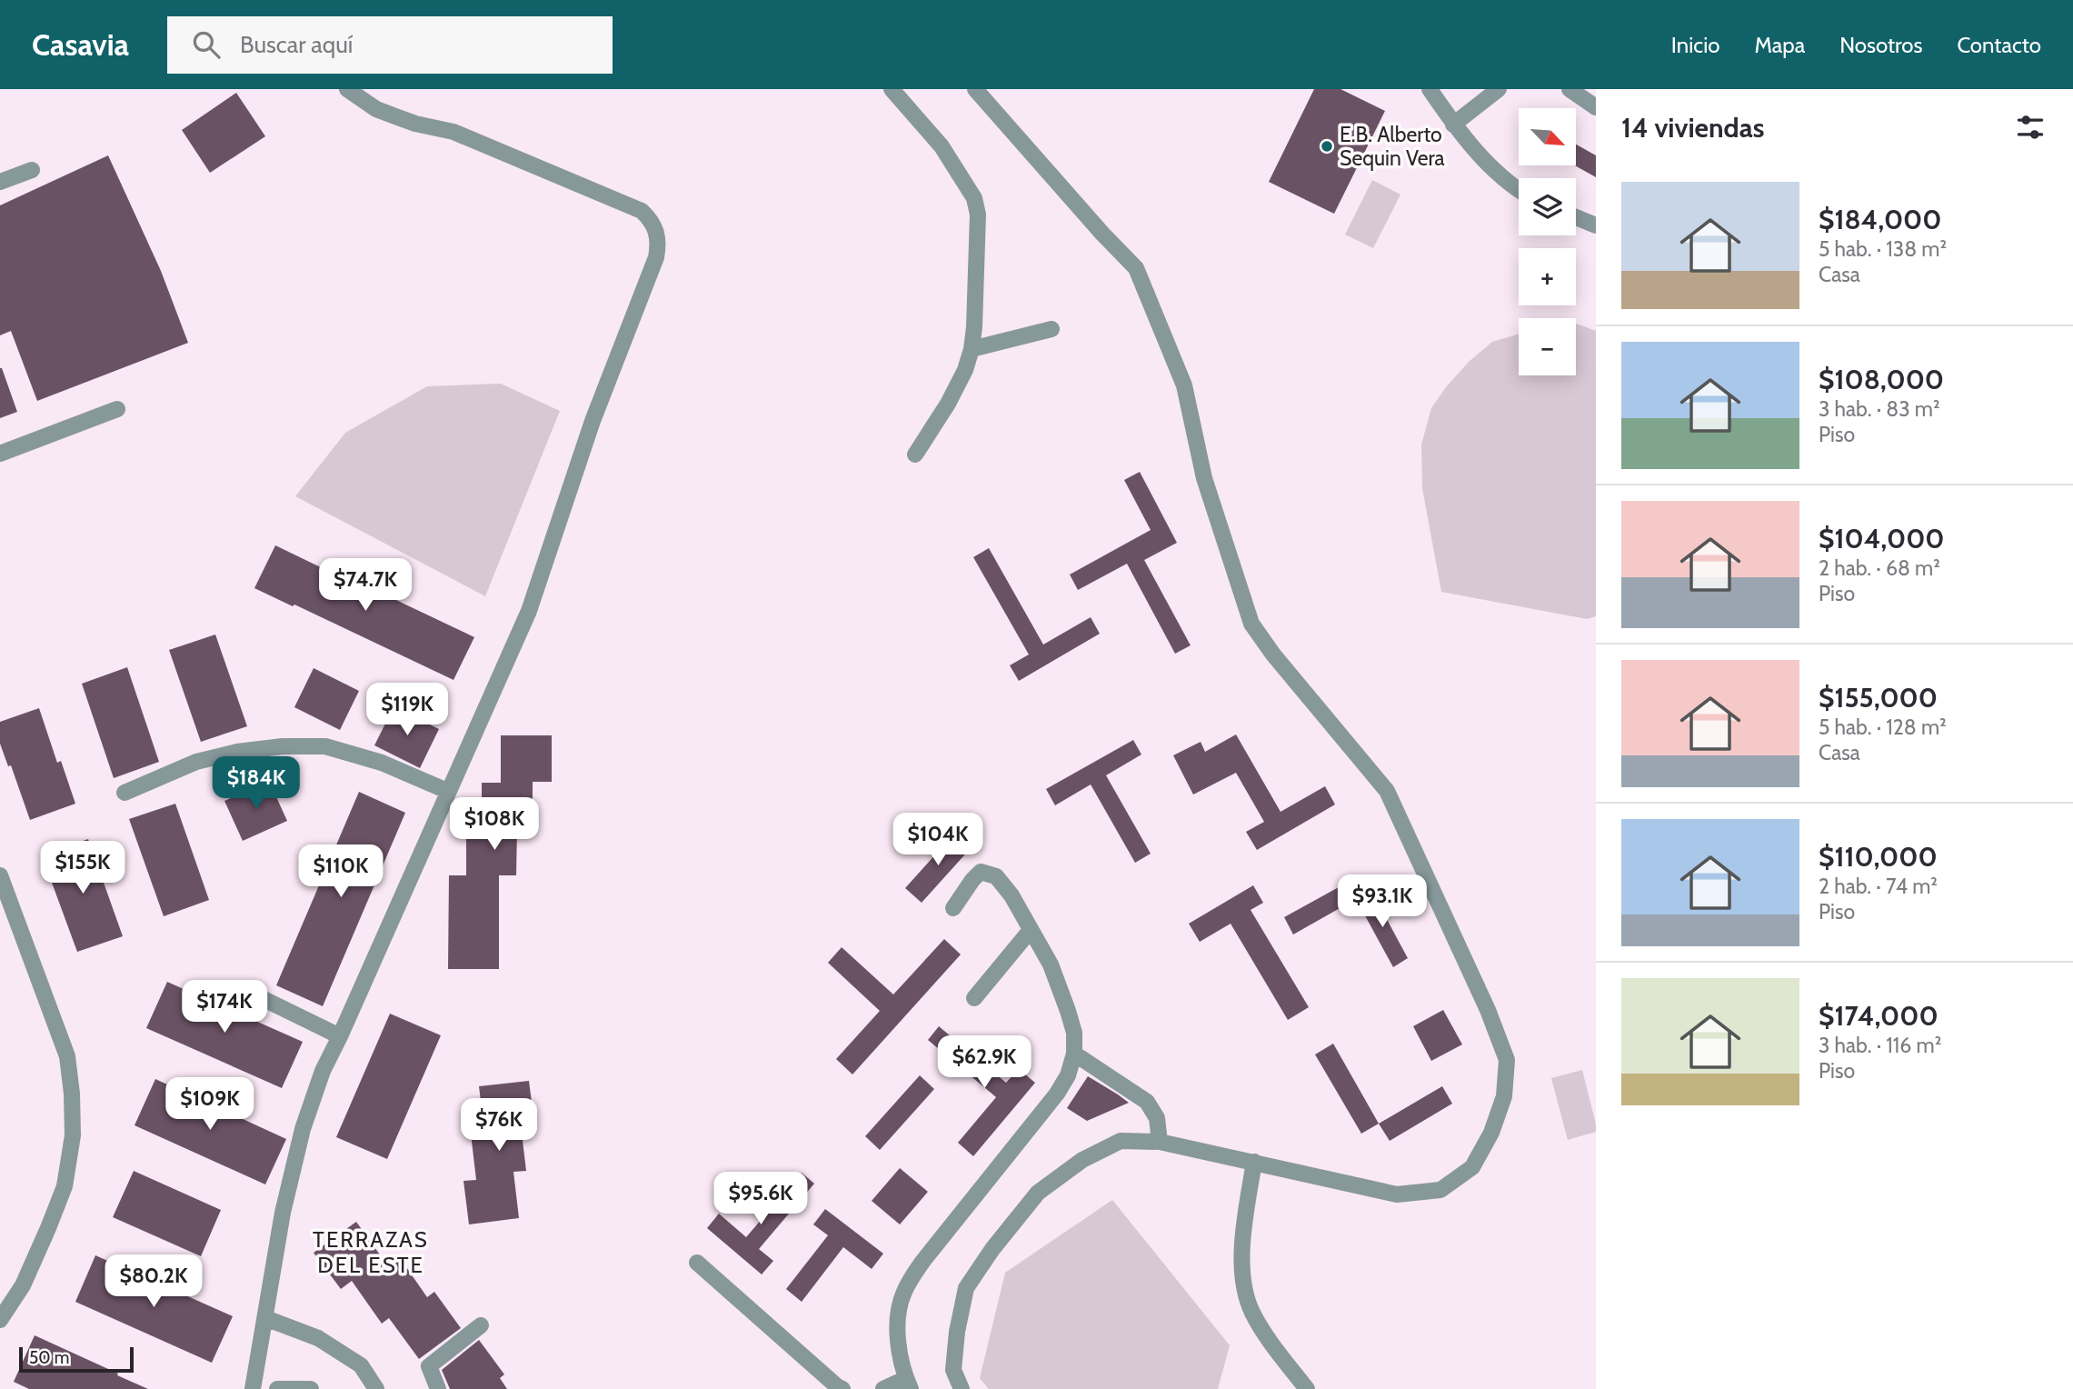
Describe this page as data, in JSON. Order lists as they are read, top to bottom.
{
  "districts": ["TERRAZAS DEL ESTE"],
  "places": ["E.B. Alberto Sequin Vera"],
  "scale_bar": "50 m",
  "north": "bottom right",
  "page": {
    "header": "Casavia",
    "search": "Buscar aquí",
    "nav": [
      "Inicio",
      "Mapa",
      "Nosotros",
      "Contacto"
    ],
    "heading": "14 viviendas",
    "map_buttons": ["+", "−"],
    "list": [
      {
        "name": "$184,000",
        "note": "5 hab. · 138 m² · Casa"
      },
      {
        "name": "$108,000",
        "note": "3 hab. · 83 m² · Piso"
      },
      {
        "name": "$104,000",
        "note": "2 hab. · 68 m² · Piso"
      },
      {
        "name": "$155,000",
        "note": "5 hab. · 128 m² · Casa"
      },
      {
        "name": "$110,000",
        "note": "2 hab. · 74 m² · Piso"
      },
      {
        "name": "$174,000",
        "note": "3 hab. · 116 m² · Piso"
      }
    ],
    "price": [
      "$74.7K",
      "$119K",
      "$184K",
      "$108K",
      "$104K",
      "$155K",
      "$110K",
      "$93.1K",
      "$174K",
      "$62.9K",
      "$109K",
      "$76K",
      "$95.6K",
      "$80.2K"
    ],
    "scale": "50 m"
  }
}
